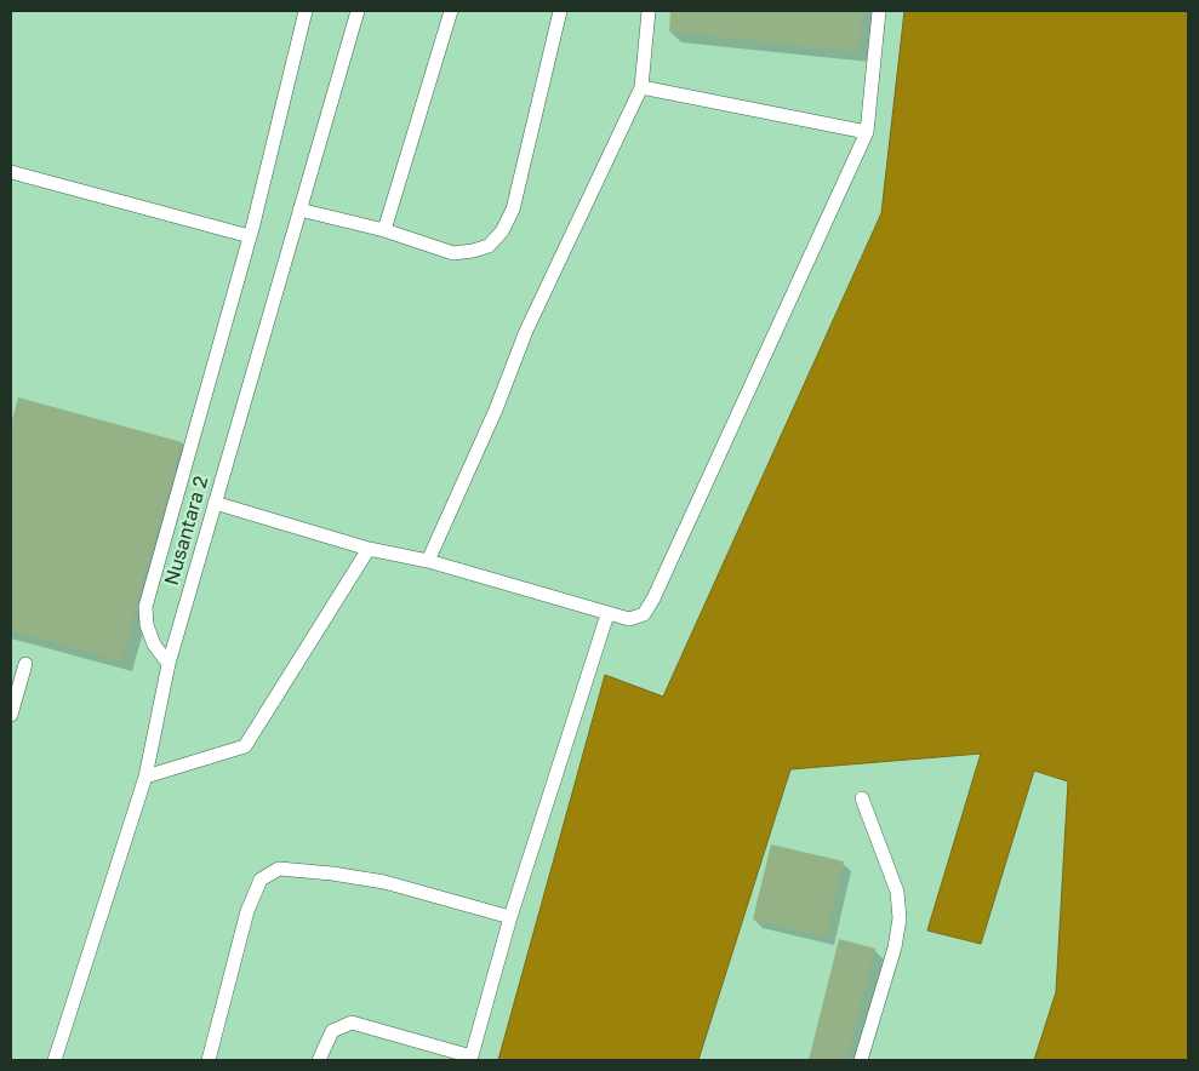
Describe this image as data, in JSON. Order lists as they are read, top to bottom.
{
  "streets": {
    "lane": ["Nusantara 2"]
  }
}
